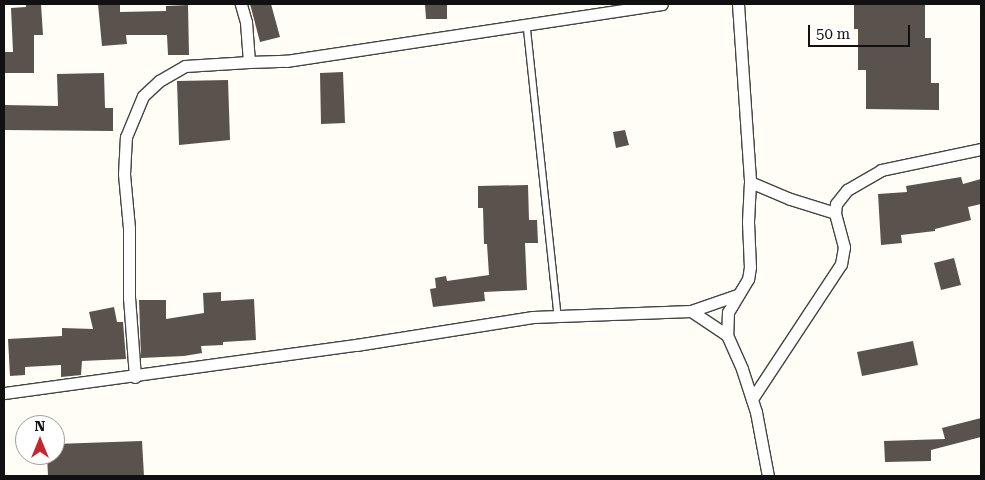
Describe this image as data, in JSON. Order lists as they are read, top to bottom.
{
  "scale_bar": "50 m",
  "north": "top"
}
